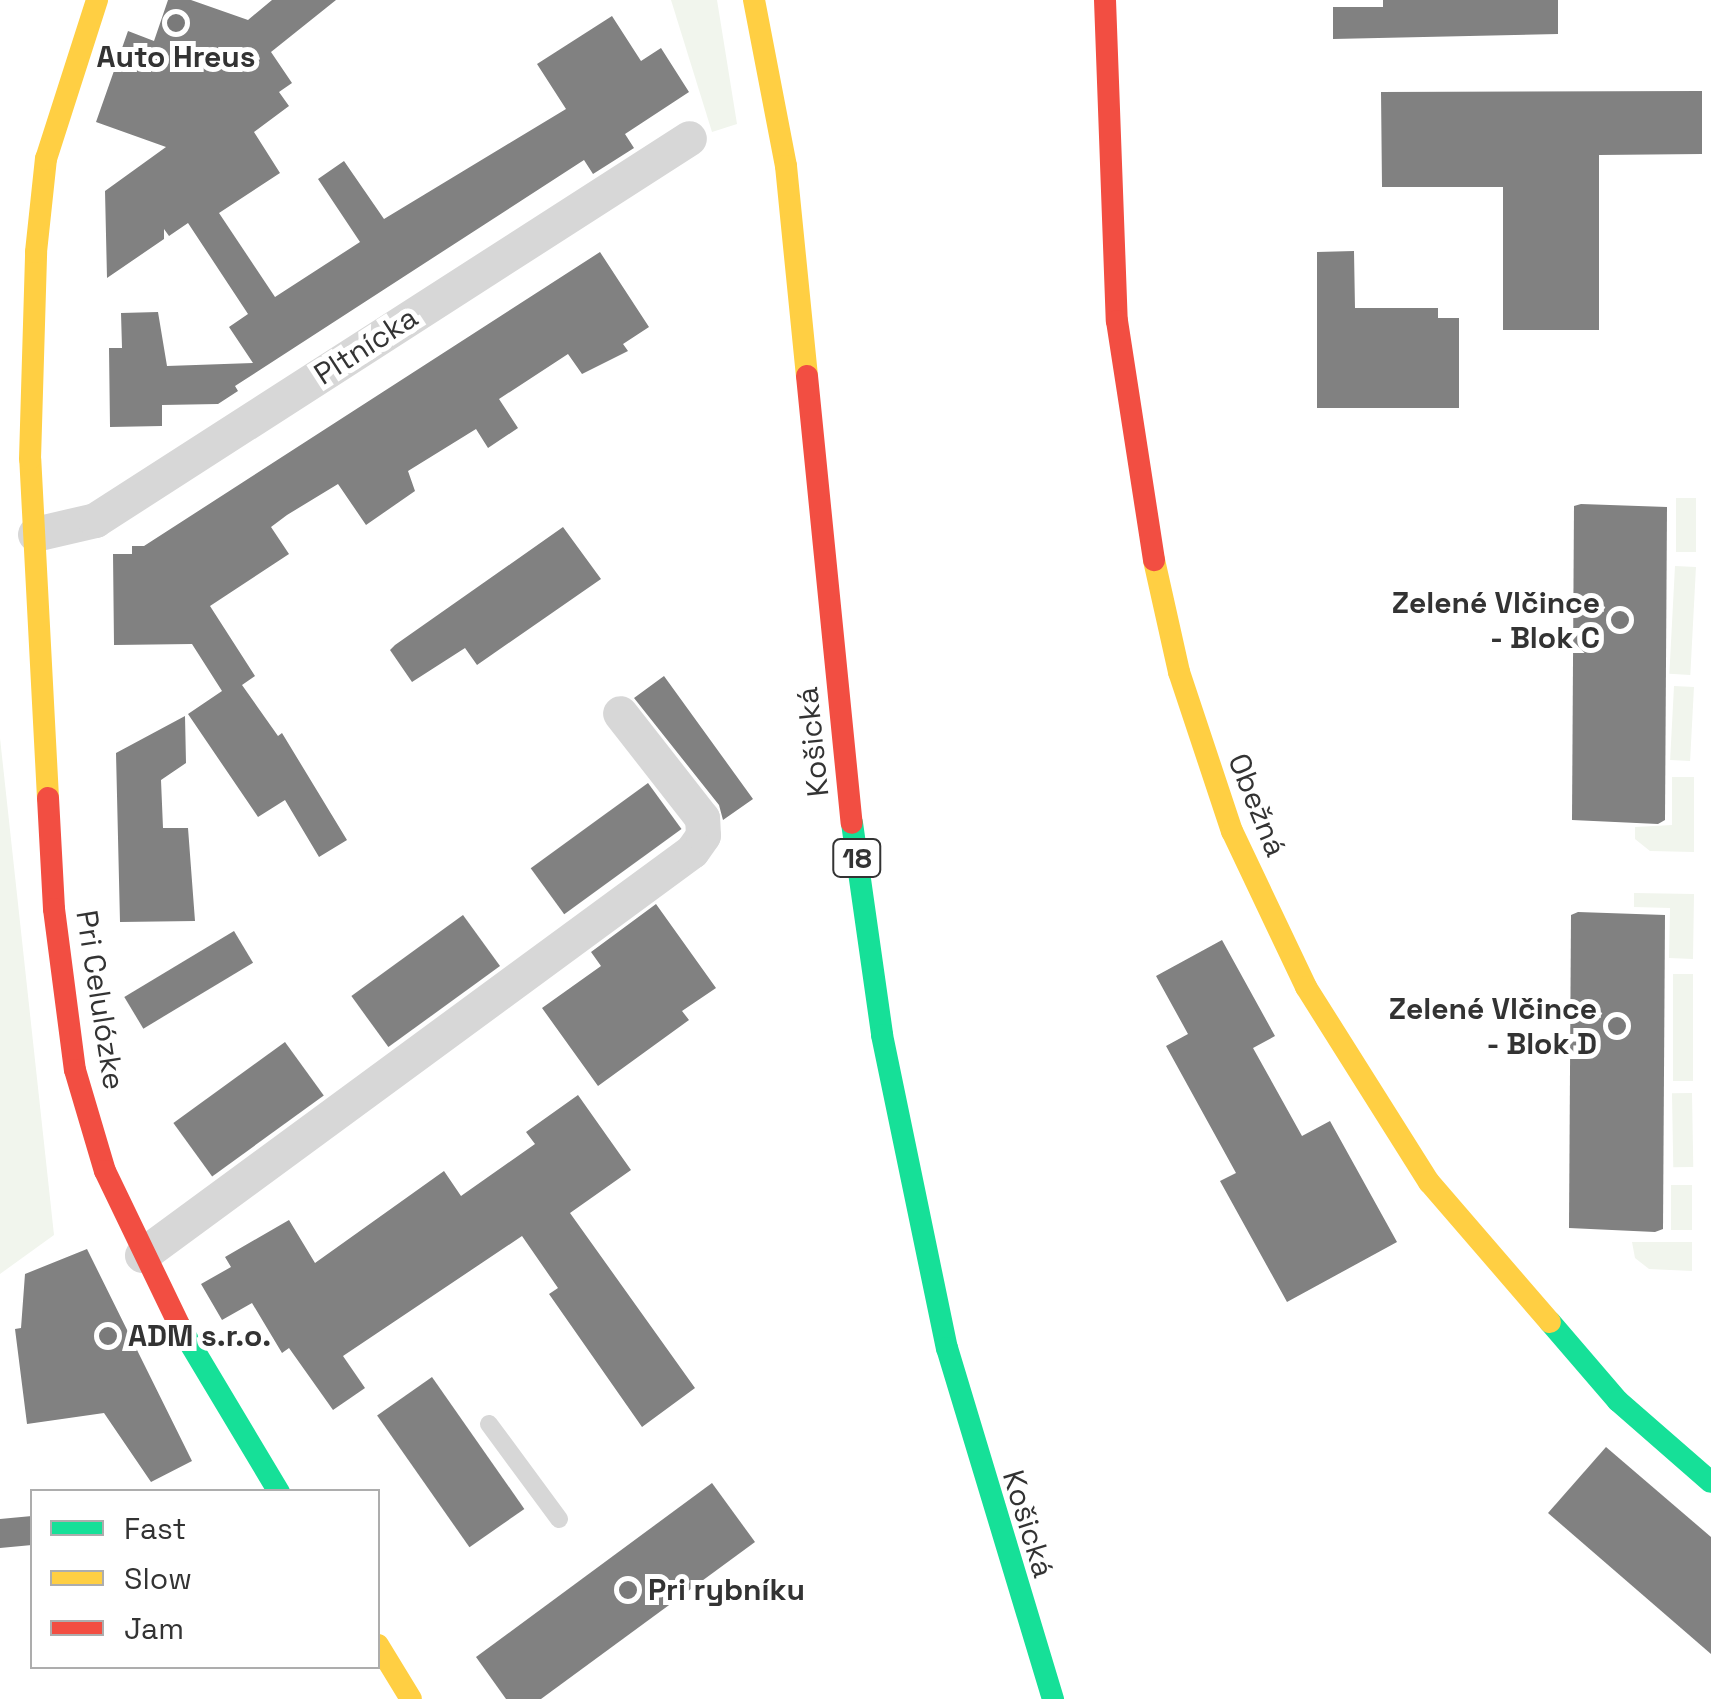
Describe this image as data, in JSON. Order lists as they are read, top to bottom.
{
  "streets": {
    "street": [
      "Pltnícka",
      "Košická",
      "Obežná",
      "18",
      "Pri Celulózke"
    ]
  },
  "crossings": [
    ["Pltnícka", "Pri Celulózke"]
  ],
  "places": [
    "Auto Hreus",
    "Zelené Vlčince - Blok C",
    "Zelené Vlčince - Blok D",
    "ADM s.r.o.",
    "Pri rybníku"
  ],
  "legend": ["Fast", "Slow", "Jam"]
}
